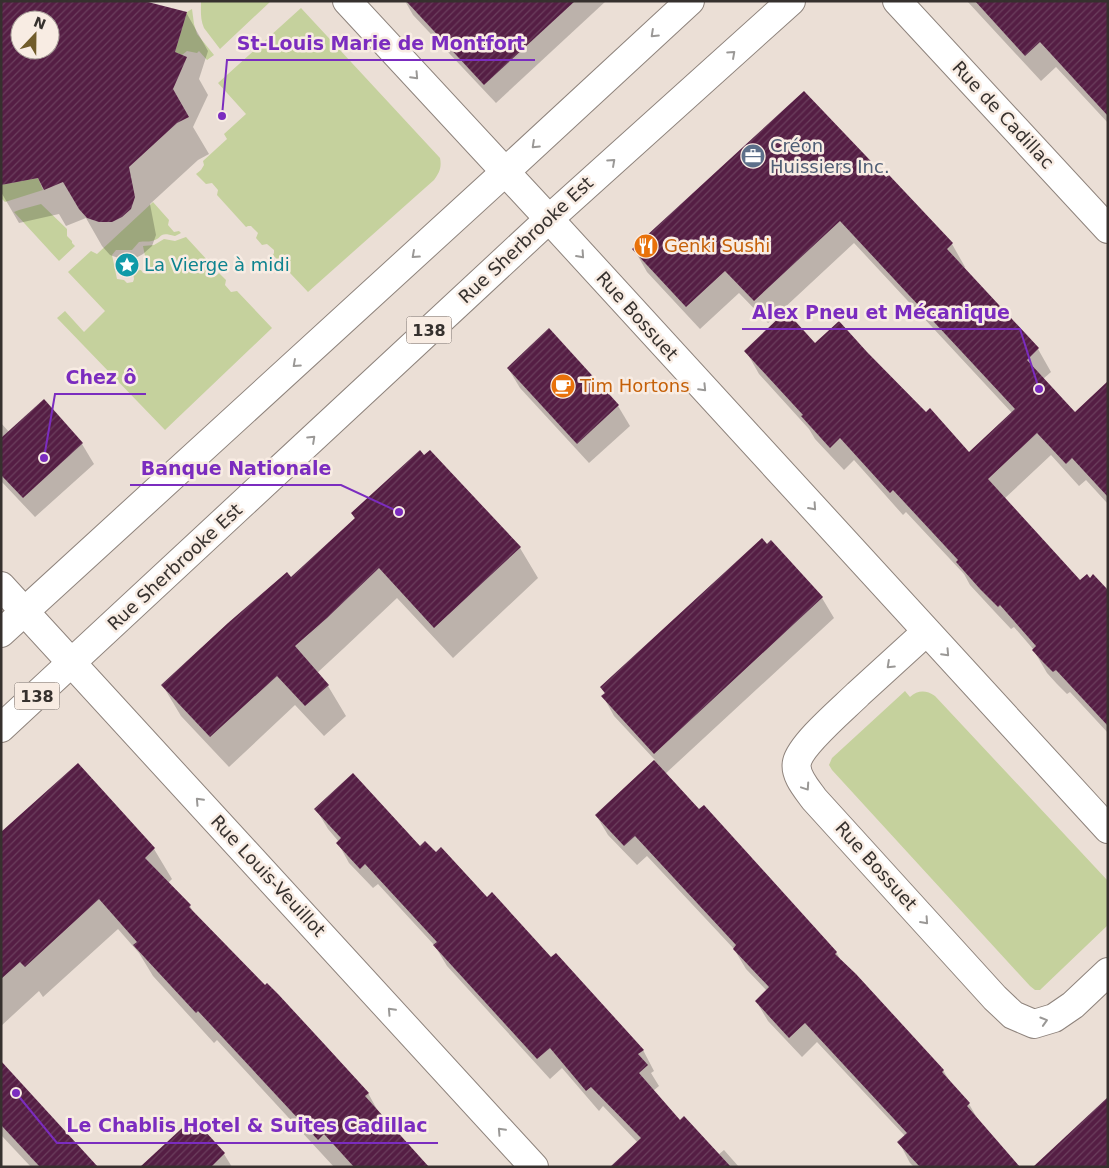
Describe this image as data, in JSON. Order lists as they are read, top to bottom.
{
  "streets": {
    "street": [
      "Rue de Cadillac",
      "Rue Sherbrooke Est",
      "Rue Bossuet",
      "138",
      "Rue Louis-Veuillot"
    ]
  },
  "crossings": [
    ["Rue Sherbrooke Est", "Rue Bossuet"],
    ["Rue Sherbrooke Est", "Rue Louis-Veuillot"]
  ],
  "one_way": ["Rue Bossuet", "Rue Louis-Veuillot"],
  "places": {
    "other": [
      "St-Louis Marie de Montfort",
      "Alex Pneu et Mécanique",
      "Chez ô",
      "Banque Nationale",
      "Le Chablis Hotel & Suites Cadillac"
    ],
    "office": ["Créon Huissiers Inc."],
    "restaurant": ["Genki Sushi"],
    "place": ["La Vierge à midi"],
    "cafe": ["Tim Hortons"]
  },
  "north": "top"
}
